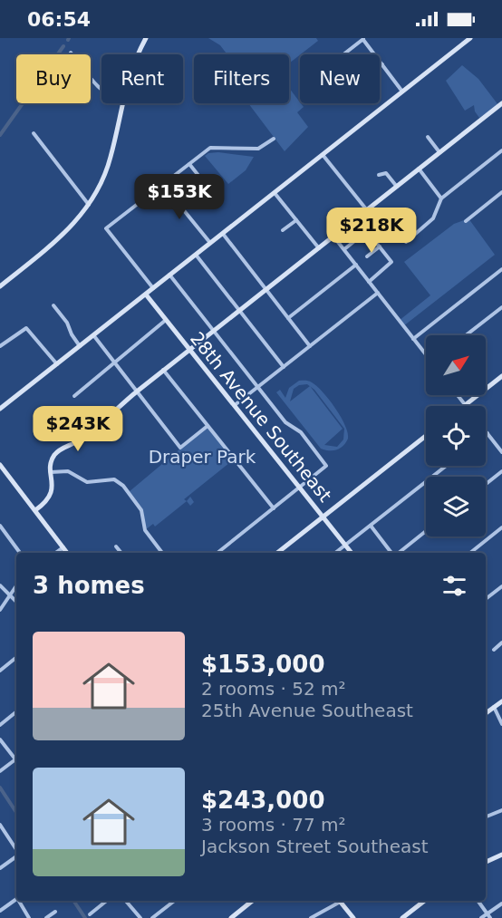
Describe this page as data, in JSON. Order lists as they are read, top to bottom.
{
  "streets": {
    "street": ["28th Avenue Southeast"]
  },
  "parks": ["Draper Park"],
  "north": "top right",
  "page": {
    "status": "06:54",
    "chip": [
      "Buy",
      "Rent",
      "Filters",
      "New"
    ],
    "price": ["$153K", "$218K", "$243K"],
    "heading": "3 homes",
    "list": [
      {
        "name": "$153,000",
        "note": "2 rooms · 52 m² · 25th Avenue Southeast"
      },
      {
        "name": "$243,000",
        "note": "3 rooms · 77 m² · Jackson Street Southeast"
      }
    ]
  }
}
